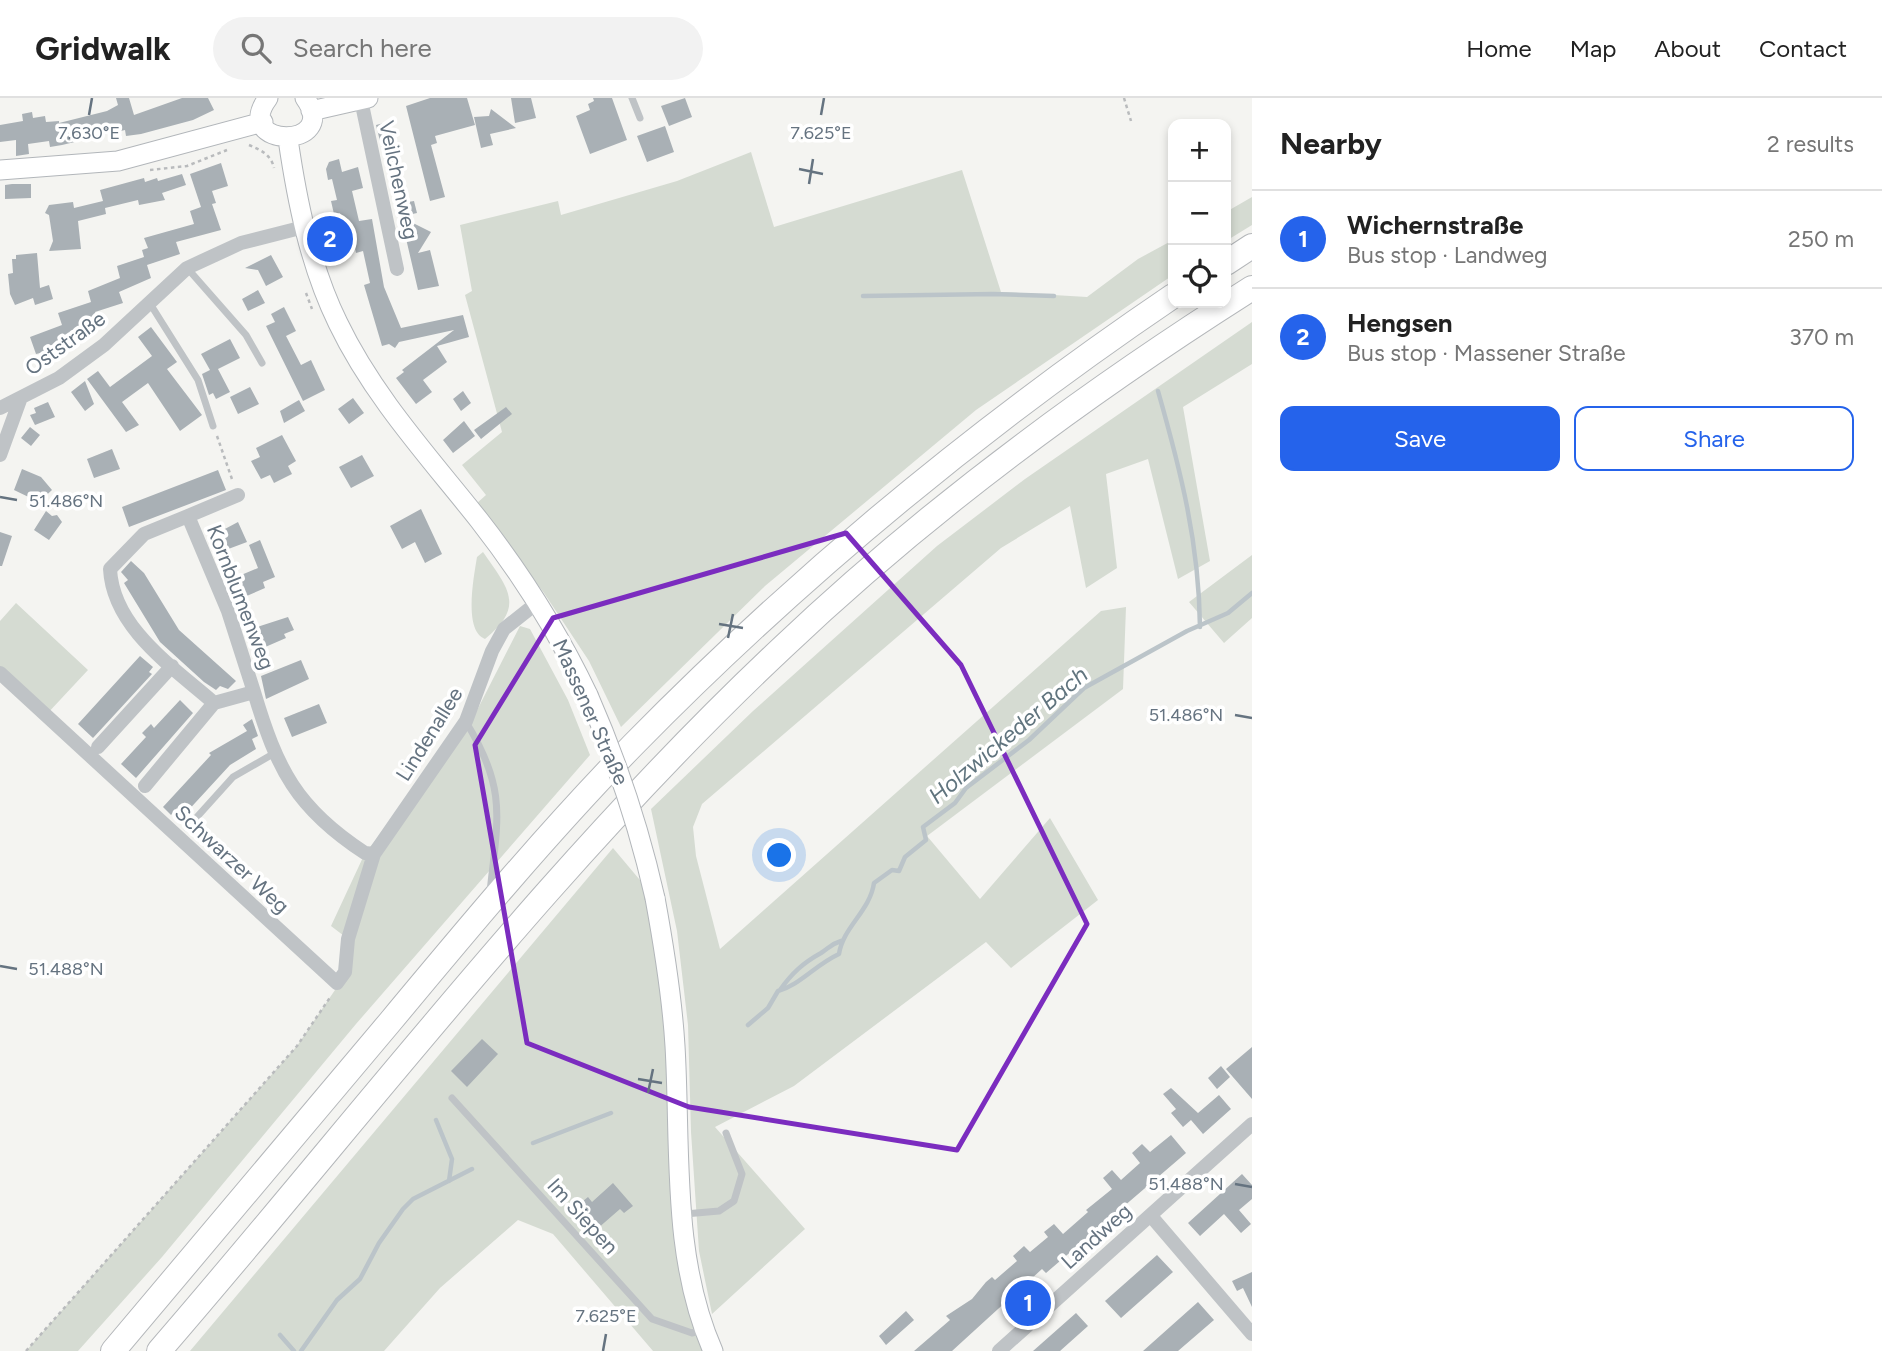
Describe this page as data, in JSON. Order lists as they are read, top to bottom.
{
  "streets": {
    "main road": ["Massener Straße"],
    "street": [
      "Veilchenweg",
      "Oststraße",
      "Kornblumenweg",
      "Lindenallee",
      "Schwarzer Weg",
      "Landweg"
    ],
    "lane": ["Im Siepen"]
  },
  "crossings": [
    ["Oststraße", "Massener Straße"],
    ["Kornblumenweg", "Lindenallee"],
    ["Massener Straße", "Lindenallee"],
    ["Massener Straße", "Im Siepen"]
  ],
  "water": ["Holzwickeder Bach"],
  "page": {
    "header": "Gridwalk",
    "search": "Search here",
    "nav": [
      "Home",
      "Map",
      "About",
      "Contact"
    ],
    "heading": ["Nearby", "2 results"],
    "map_buttons": ["+", "−"],
    "list": [
      {
        "mark": "1",
        "name": "Wichernstraße",
        "note": "Bus stop · Landweg",
        "value": "250 m"
      },
      {
        "mark": "2",
        "name": "Hengsen",
        "note": "Bus stop · Massener Straße",
        "value": "370 m"
      }
    ],
    "pins": ["2", "1"],
    "buttons": ["Save", "Share"]
  },
  "coordinates": [
    "7.625°E",
    "7.630°E",
    "51.486°N",
    "51.488°N"
  ]
}
